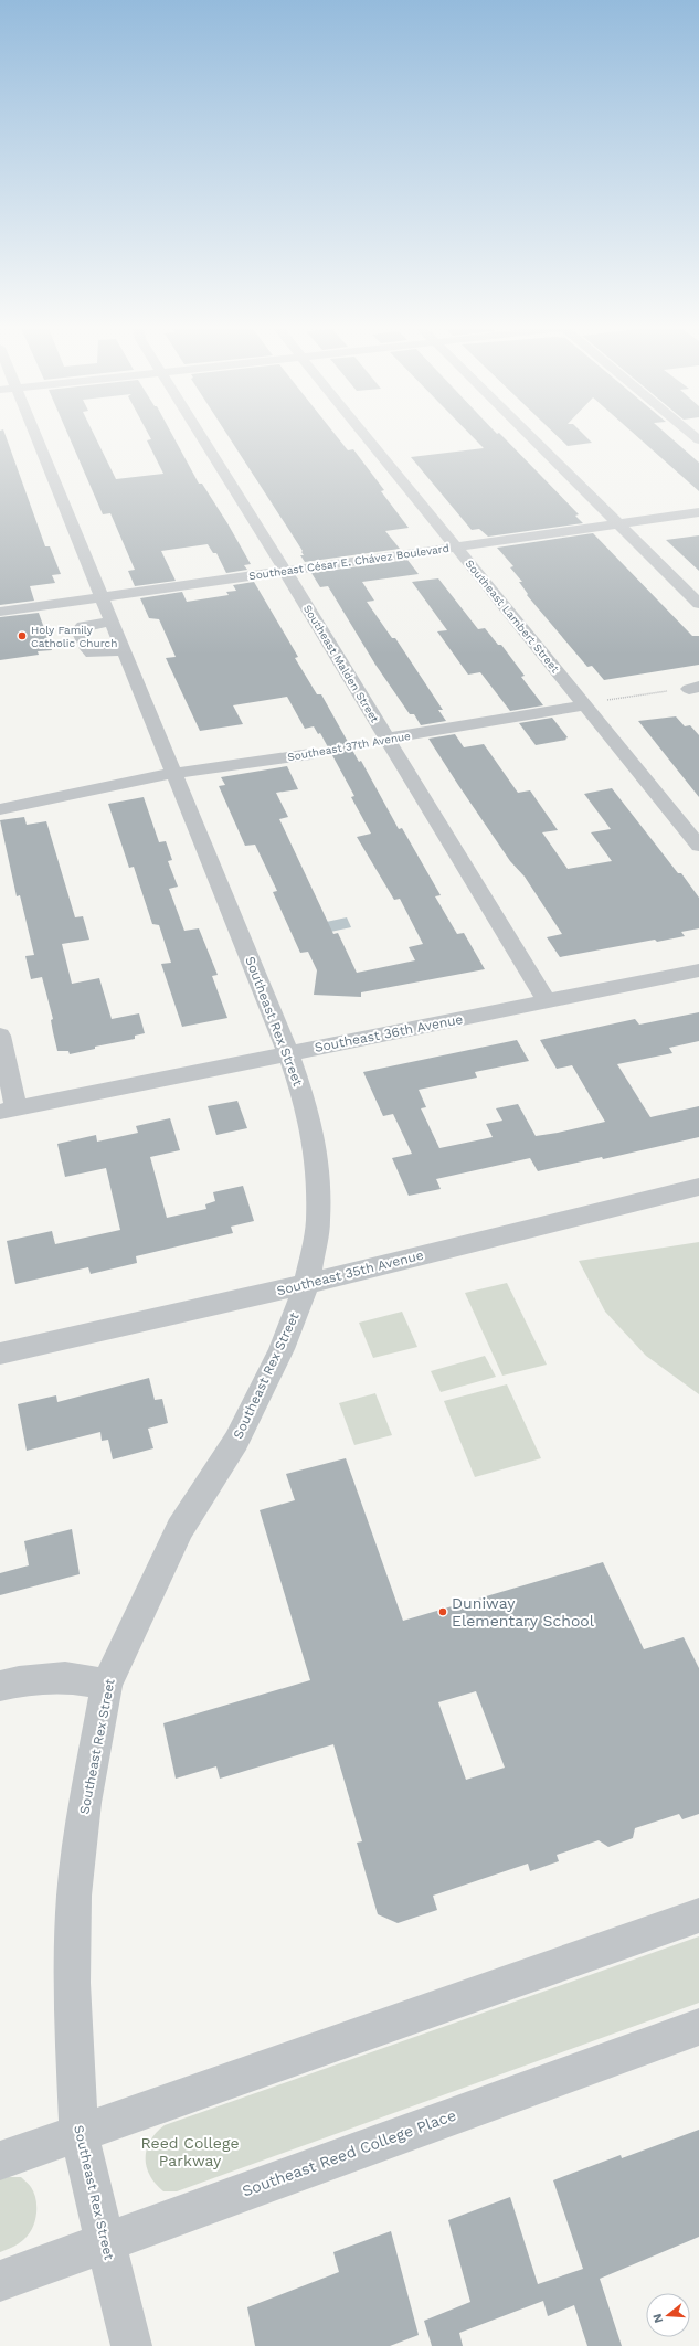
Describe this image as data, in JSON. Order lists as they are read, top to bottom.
{
  "streets": {
    "street": [
      "Southeast César E. Chávez Boulevard",
      "Southeast Lambert Street",
      "Southeast Malden Street",
      "Southeast 37th Avenue",
      "Southeast Rex Street",
      "Southeast 36th Avenue",
      "Southeast 35th Avenue",
      "Southeast Reed College Place"
    ]
  },
  "crossings": [
    ["Southeast César E. Chávez Boulevard", "Southeast Lambert Street"],
    ["Southeast César E. Chávez Boulevard", "Southeast Malden Street"],
    ["Southeast César E. Chávez Boulevard", "Southeast Rex Street"],
    ["Southeast Lambert Street", "Southeast 37th Avenue"],
    ["Southeast Malden Street", "Southeast 37th Avenue"],
    ["Southeast Malden Street", "Southeast 36th Avenue"],
    ["Southeast 37th Avenue", "Southeast Rex Street"],
    ["Southeast Rex Street", "Southeast 36th Avenue"],
    ["Southeast Rex Street", "Southeast 35th Avenue"],
    ["Southeast Rex Street", "Southeast Reed College Place"]
  ],
  "parks": ["Reed College Parkway"],
  "places": ["Holy Family Catholic Church", "Duniway Elementary School"],
  "north": "left"
}
